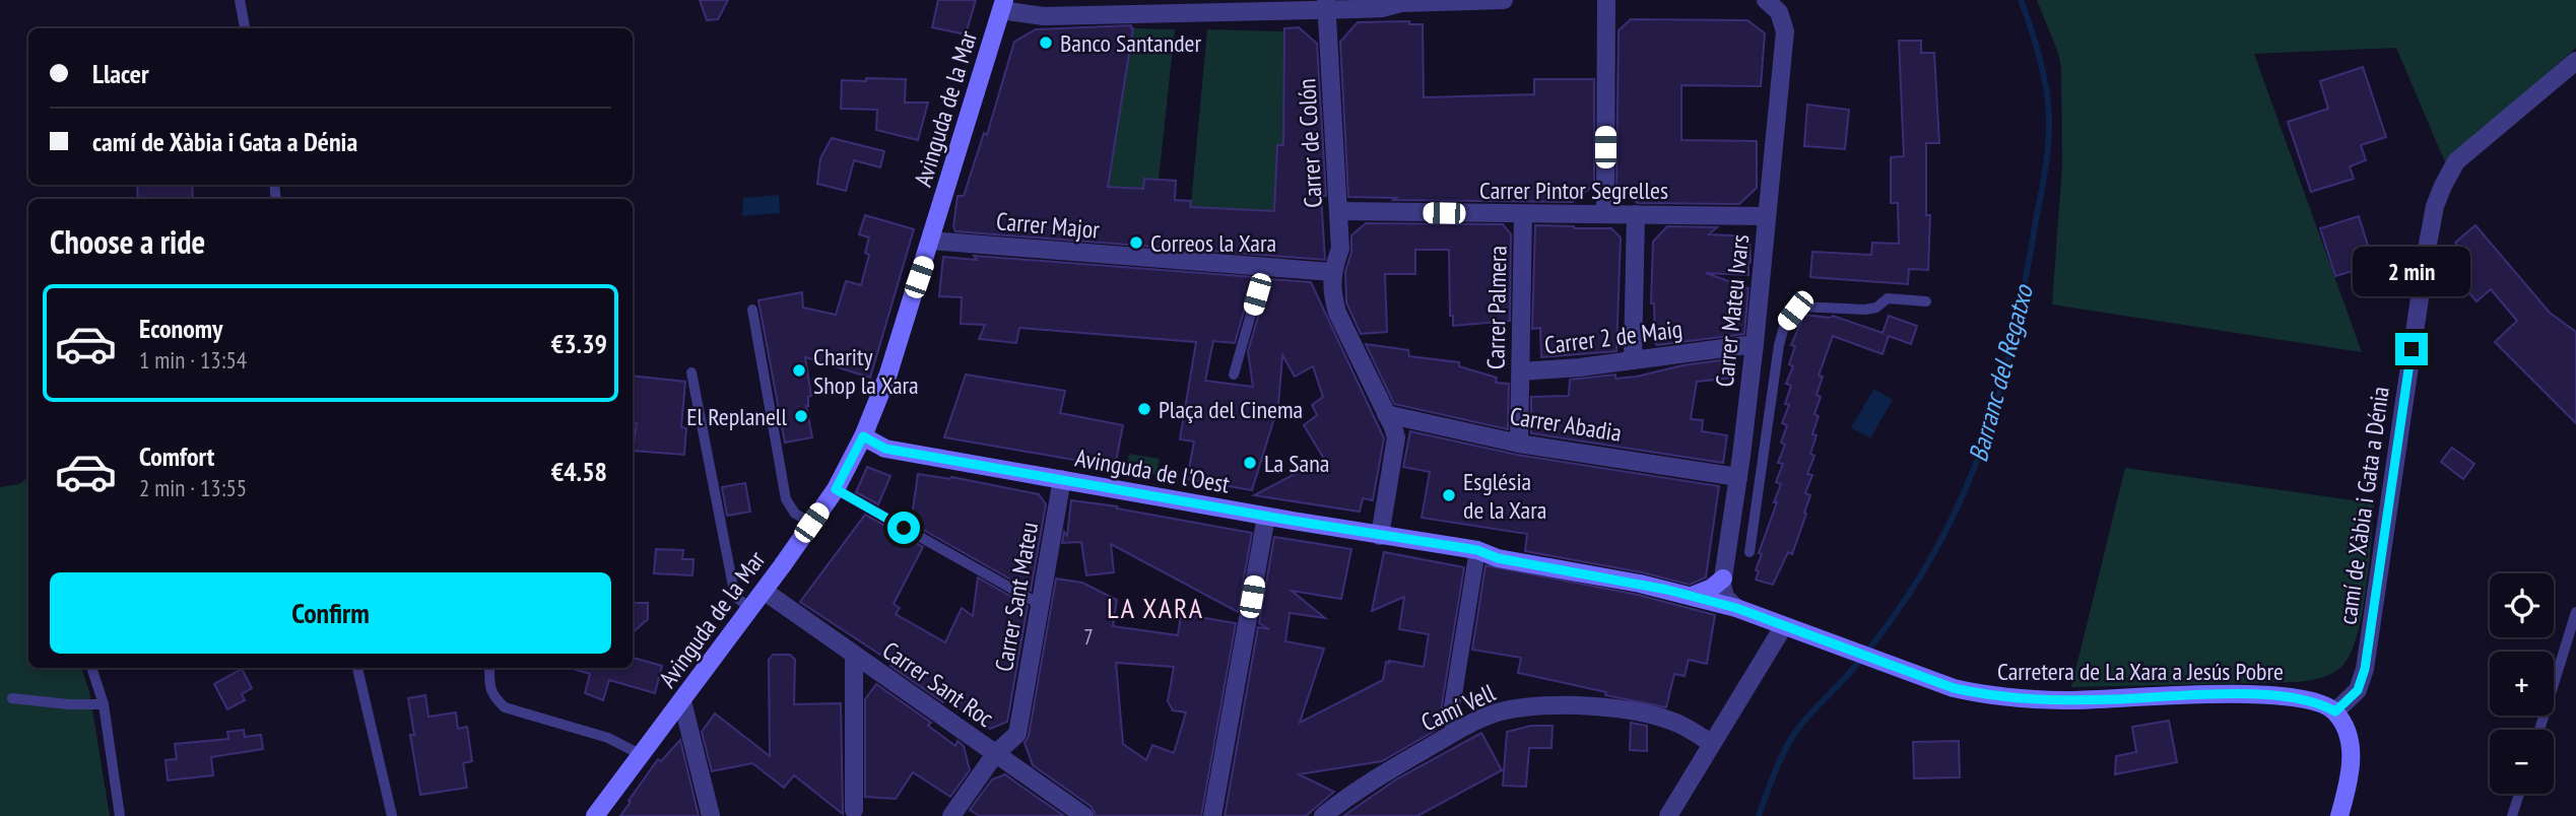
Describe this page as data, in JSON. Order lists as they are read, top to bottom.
{
  "streets": {
    "main road": ["Avinguda de la Mar", "Avinguda de l'Oest", "Carretera de La Xara a Jesús Pobre"],
    "street": [
      "Carrer de Colón",
      "Carrer Pintor Segrelles",
      "Carrer Major",
      "Carrer Palmera",
      "Carrer Mateu Ivars",
      "Carrer 2 de Maig",
      "Carrer Abadia",
      "camí de Xàbia i Gata a Dénia",
      "Carrer Sant Mateu",
      "Carrer Sant Roc",
      "Camí Vell"
    ]
  },
  "crossings": [
    ["Avinguda de la Mar", "Carrer Major"],
    ["Avinguda de la Mar", "Avinguda de l'Oest"],
    ["Avinguda de la Mar", "Carrer Sant Roc"],
    ["Carrer de Colón", "Carrer Pintor Segrelles"],
    ["Carrer de Colón", "Carrer Major"],
    ["Carrer Pintor Segrelles", "Carrer Palmera"],
    ["Carrer Pintor Segrelles", "Carrer Mateu Ivars"],
    ["Carrer Palmera", "Carrer 2 de Maig"],
    ["Carrer Palmera", "Carrer Abadia"],
    ["Carrer Mateu Ivars", "Carrer 2 de Maig"],
    ["Carrer Mateu Ivars", "Carrer Abadia"],
    ["Avinguda de l'Oest", "Carrer Sant Mateu"],
    ["Avinguda de l'Oest", "Carretera de La Xara a Jesús Pobre"],
    ["camí de Xàbia i Gata a Dénia", "Carretera de La Xara a Jesús Pobre"],
    ["Carrer Sant Mateu", "Carrer Sant Roc"]
  ],
  "districts": ["LA XARA"],
  "water": ["Barranc del Regatxo"],
  "places": [
    "Banco Santander",
    "Correos la Xara",
    "Charity Shop la Xara",
    "Plaça del Cinema",
    "El Replanell",
    "La Sana",
    "Església de la Xara"
  ],
  "house_numbers": ["7"],
  "page": {
    "banner": ["Llacer", "camí de Xàbia i Gata a Dénia"],
    "heading": "Choose a ride",
    "bubble": "2 min",
    "list": [
      {
        "name": "Economy",
        "note": "1 min · 13:54",
        "value": "€3.39"
      },
      {
        "name": "Comfort",
        "note": "2 min · 13:55",
        "value": "€4.58"
      }
    ],
    "buttons": "Confirm",
    "map_buttons": ["+", "−"]
  }
}
